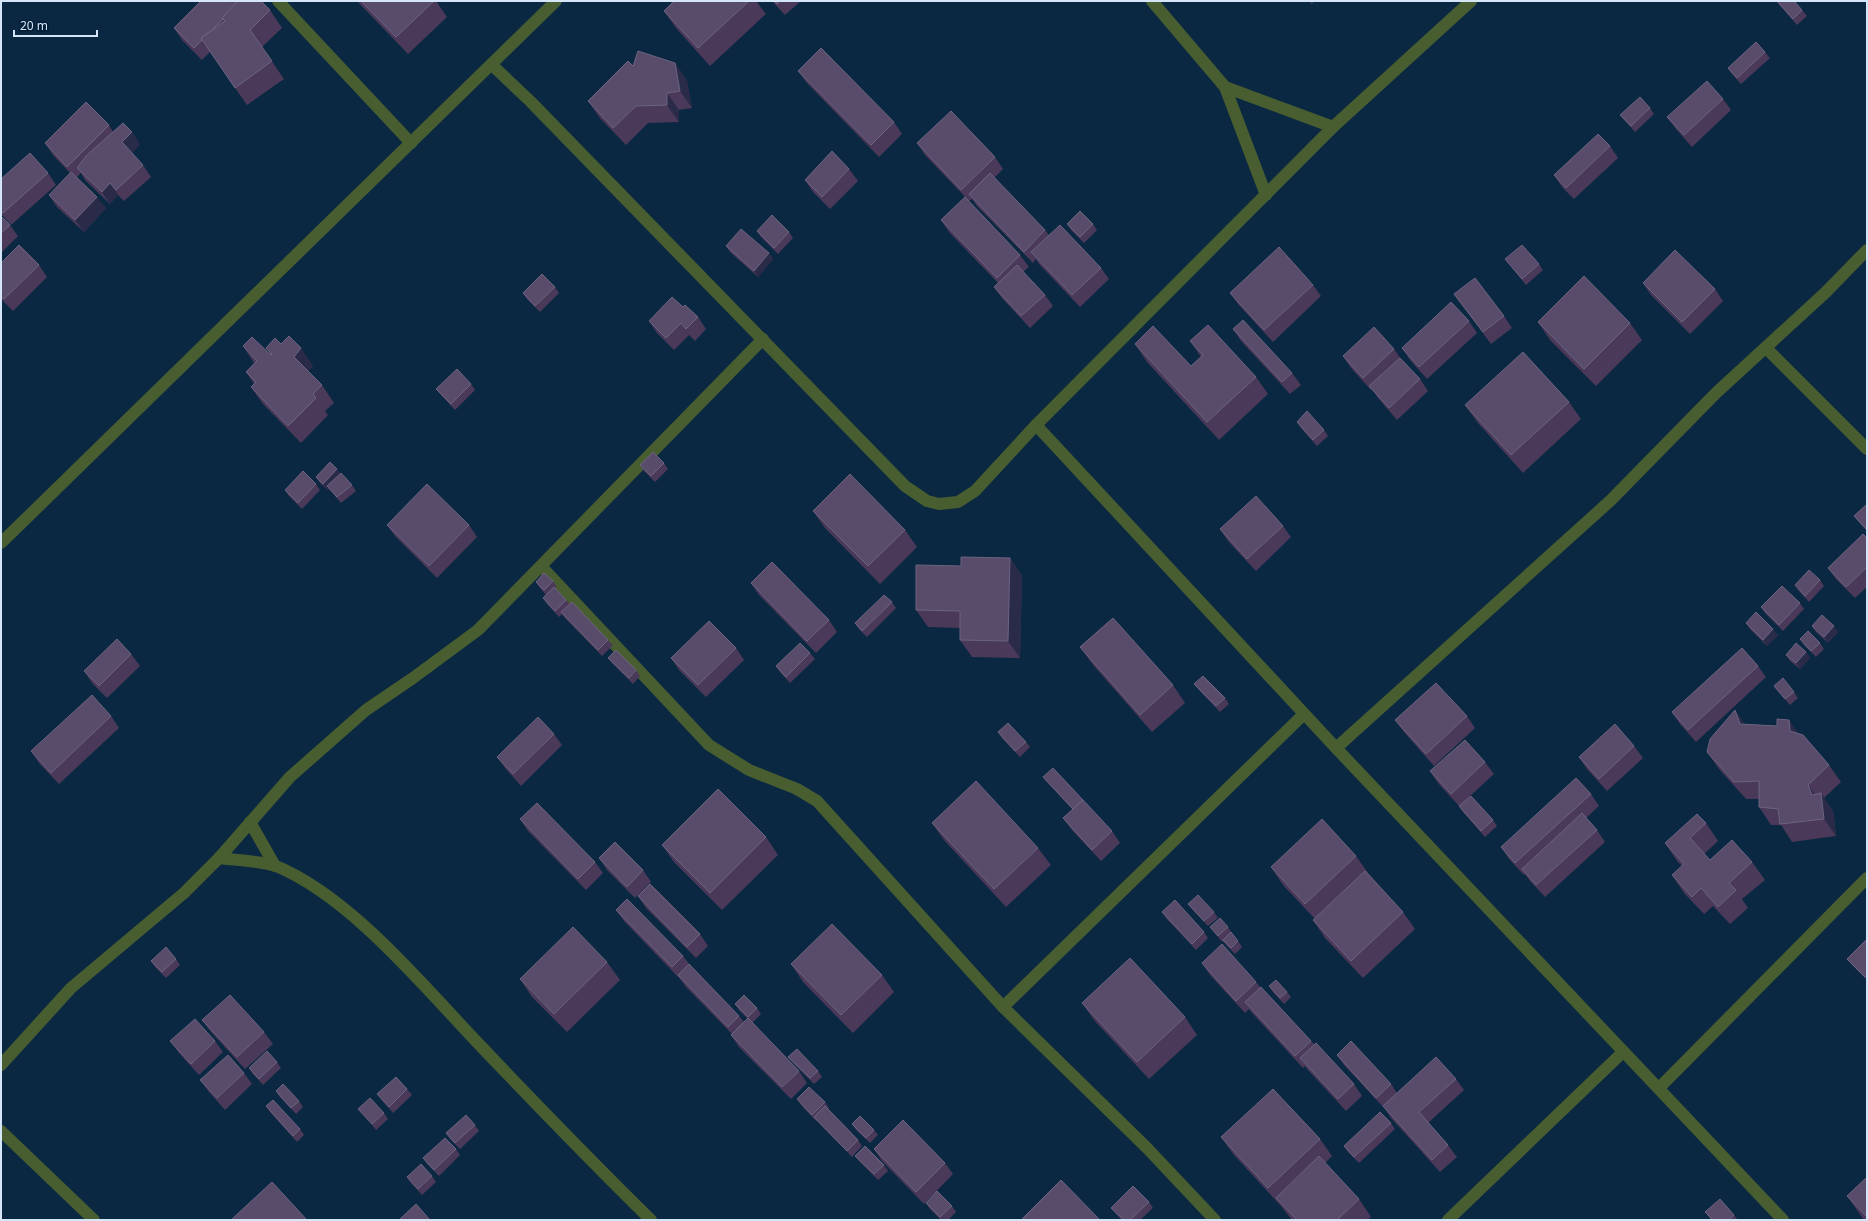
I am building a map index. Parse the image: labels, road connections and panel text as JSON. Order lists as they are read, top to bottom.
{
  "scale_bar": "20 m"
}
